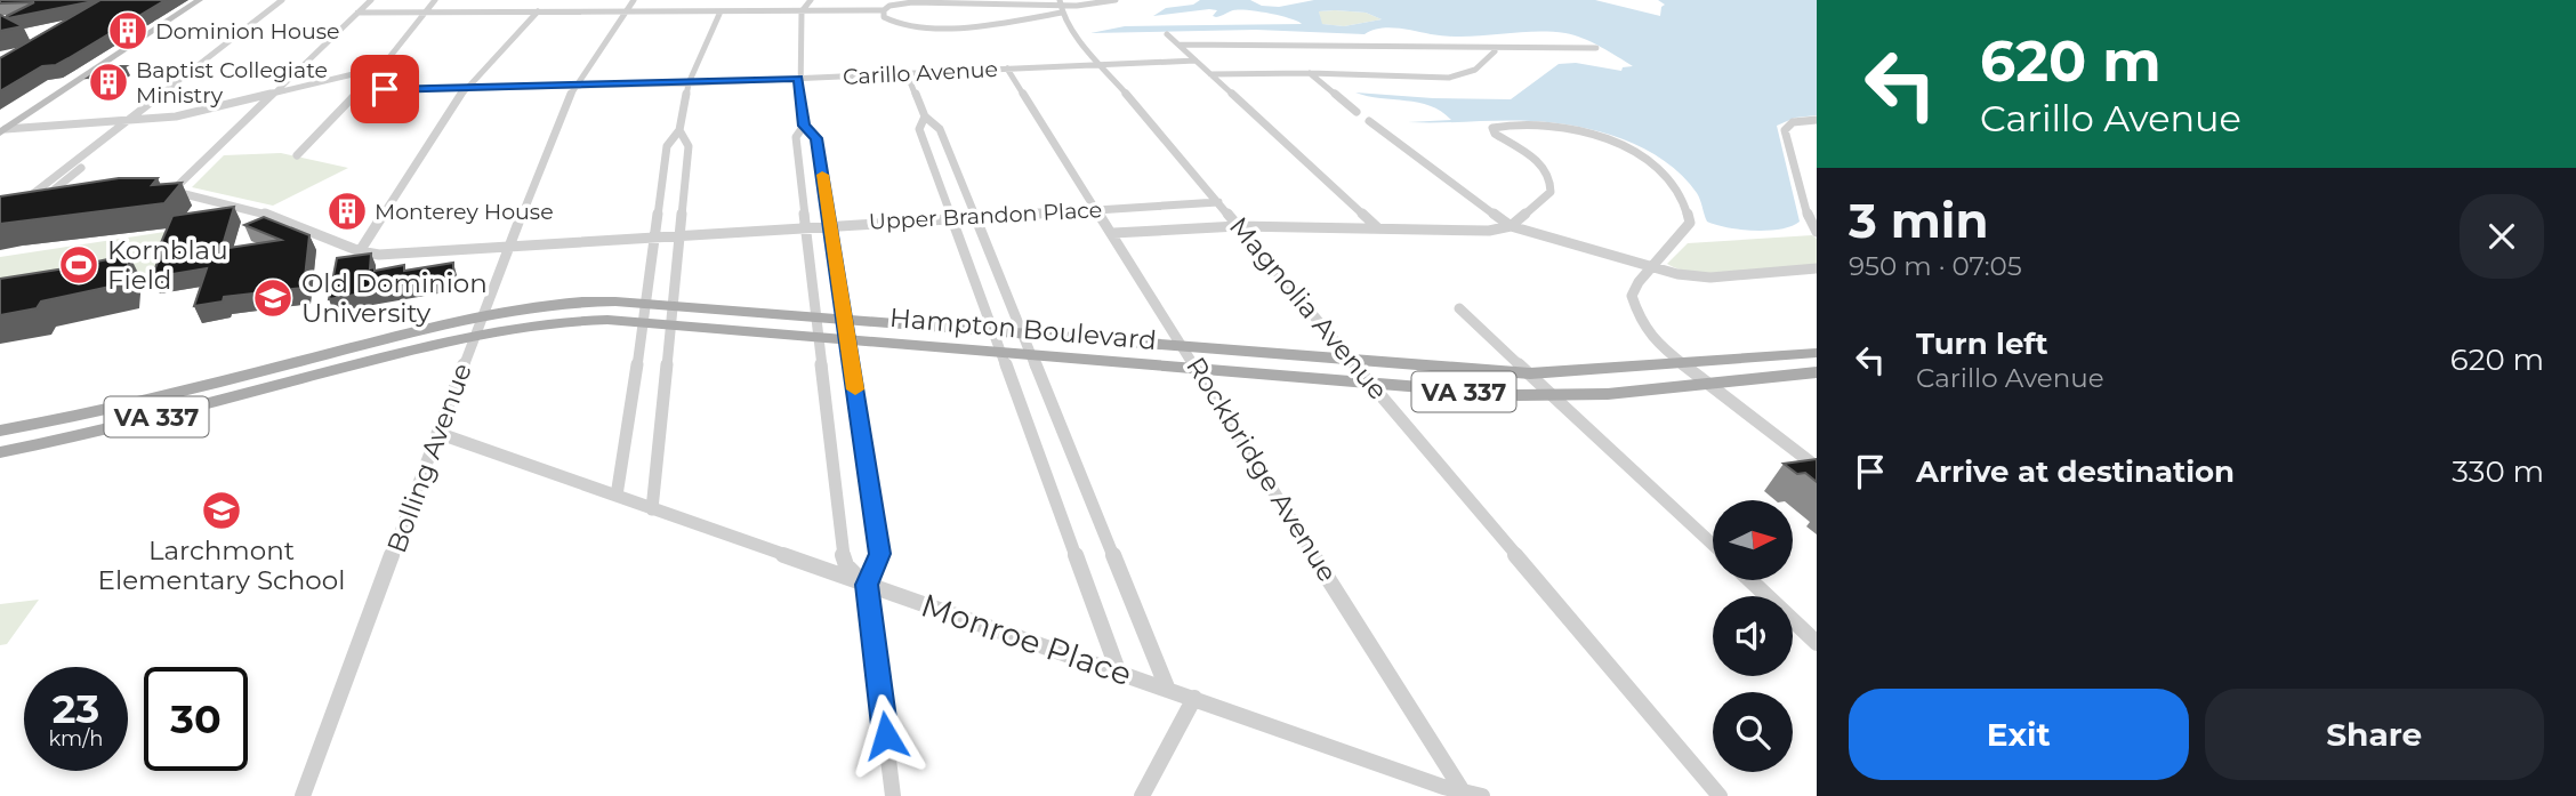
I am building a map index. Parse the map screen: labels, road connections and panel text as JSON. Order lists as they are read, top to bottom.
{
  "streets": {
    "main road": ["Hampton Boulevard", "VA 337"],
    "street": [
      "Carillo Avenue",
      "Upper Brandon Place",
      "Magnolia Avenue",
      "Bolling Avenue",
      "Rockbridge Avenue",
      "Monroe Place"
    ]
  },
  "crossings": [
    ["Carillo Avenue", "Magnolia Avenue"],
    ["Carillo Avenue", "Bolling Avenue"],
    ["Carillo Avenue", "Rockbridge Avenue"],
    ["Upper Brandon Place", "Magnolia Avenue"],
    ["Upper Brandon Place", "Bolling Avenue"],
    ["Upper Brandon Place", "Rockbridge Avenue"],
    ["Magnolia Avenue", "Hampton Boulevard"],
    ["Hampton Boulevard", "Bolling Avenue"],
    ["Hampton Boulevard", "Rockbridge Avenue"],
    ["Bolling Avenue", "Monroe Place"],
    ["Rockbridge Avenue", "Monroe Place"]
  ],
  "places": {
    "building": ["Dominion House", "Baptist Collegiate Ministry", "Monterey House"],
    "sports": ["Kornblau Field"],
    "school or university": ["Old Dominion University", "Larchmont Elementary School"]
  },
  "north": "right",
  "page": {
    "turn": ["620 m", "Carillo Avenue"],
    "heading": ["3 min", "950 m · 07:05"],
    "list": [
      {
        "name": "Turn left",
        "note": "Carillo Avenue",
        "value": "620 m"
      },
      {
        "name": "Arrive at destination",
        "value": "330 m"
      }
    ],
    "speed": "23 km/h",
    "limit": "30",
    "buttons": ["Exit", "Share"]
  }
}
